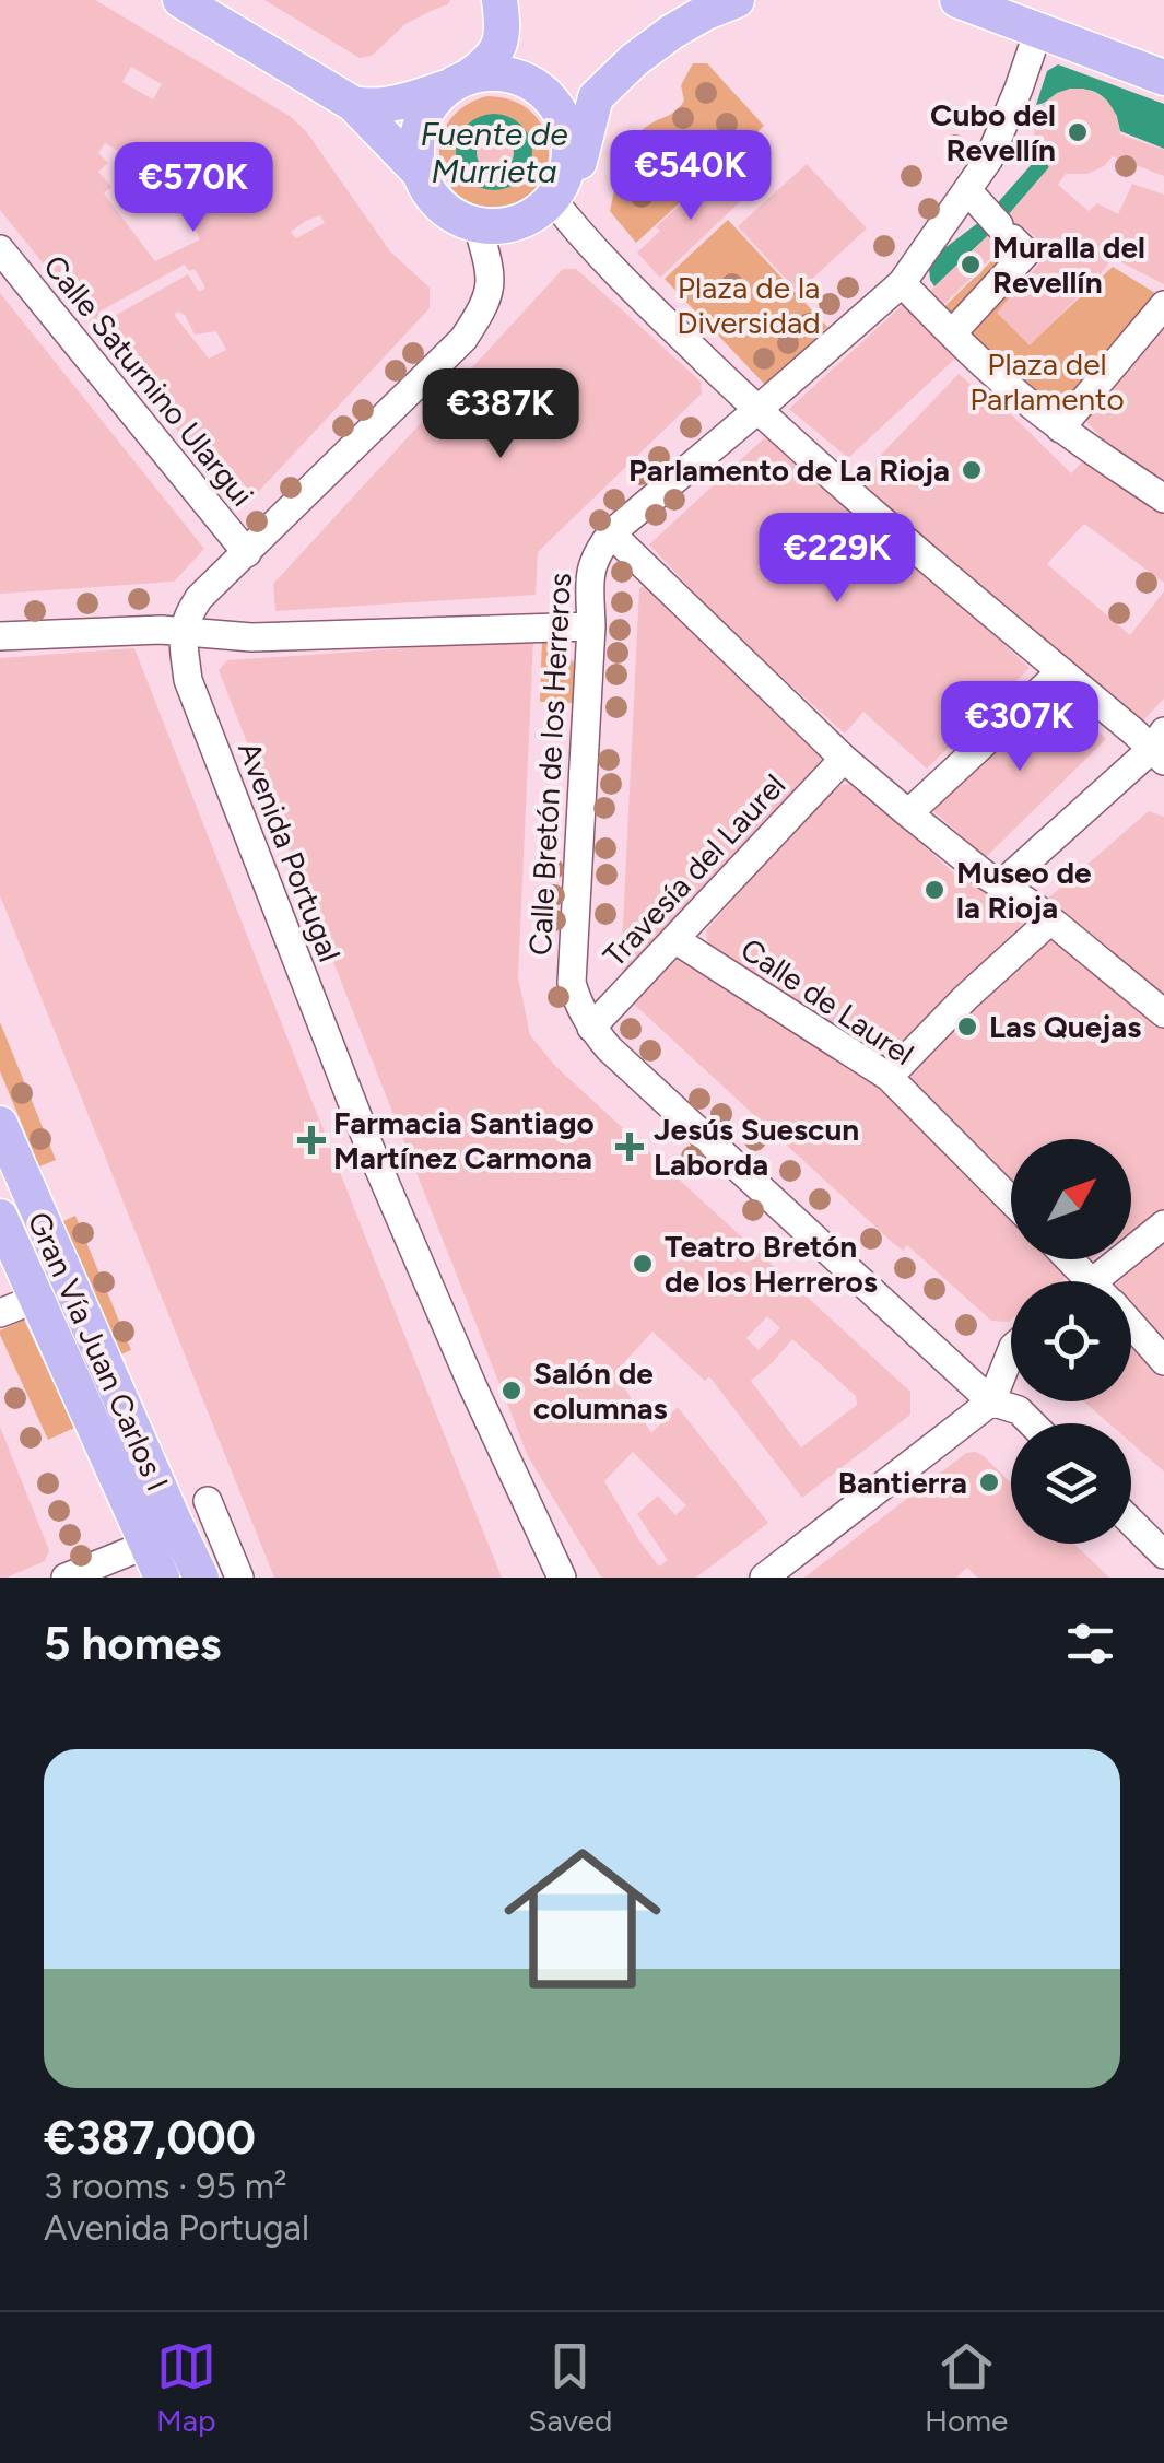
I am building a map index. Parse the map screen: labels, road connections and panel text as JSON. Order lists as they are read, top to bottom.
{
  "streets": {
    "main road": ["Gran Vía Juan Carlos I"],
    "street": [
      "Calle Saturnino Ulargui",
      "Calle Bretón de los Herreros",
      "Avenida Portugal",
      "Travesía del Laurel",
      "Calle de Laurel"
    ]
  },
  "crossings": [
    ["Calle Bretón de los Herreros", "Travesía del Laurel"],
    ["Travesía del Laurel", "Calle de Laurel"]
  ],
  "water": ["Fuente de Murrieta"],
  "parks": ["Plaza de la Diversidad", "Plaza del Parlamento"],
  "places": {
    "other": [
      "Cubo del Revellín",
      "Muralla del Revellín",
      "Parlamento de La Rioja",
      "Museo de la Rioja",
      "Las Quejas",
      "Teatro Bretón de los Herreros",
      "Salón de columnas",
      "Bantierra"
    ],
    "health": ["Farmacia Santiago Martínez Carmona", "Jesús Suescun Laborda"]
  },
  "north": "top right",
  "page": {
    "price": [
      "€540K",
      "€570K",
      "€387K",
      "€229K",
      "€307K"
    ],
    "heading": "5 homes",
    "list": [
      {
        "name": "€387,000",
        "note": "3 rooms · 95 m² · Avenida Portugal"
      }
    ],
    "tabs": ["Map", "Saved", "Home"]
  }
}
